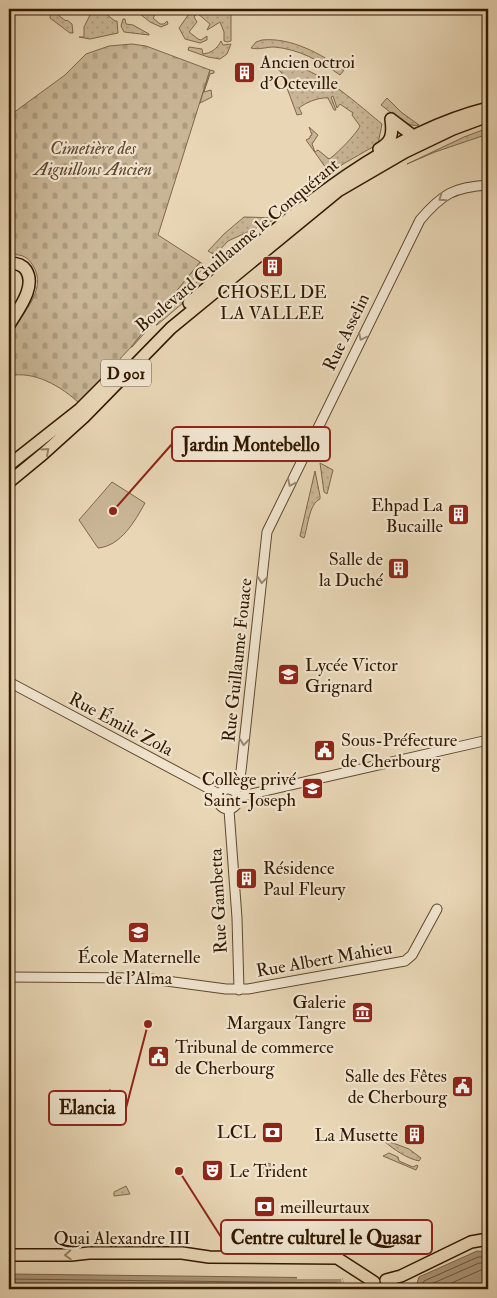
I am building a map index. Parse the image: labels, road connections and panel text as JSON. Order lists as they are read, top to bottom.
{
  "streets": {
    "main road": ["Boulevard Guillaume le Conquérant", "D 901", "Quai Alexandre III"],
    "street": [
      "Rue Asselin",
      "Rue Guillaume Fouace",
      "Rue Émile Zola",
      "Rue Gambetta",
      "Rue Albert Mahieu"
    ]
  },
  "crossings": [
    ["Rue Asselin", "Rue Guillaume Fouace"],
    ["Rue Guillaume Fouace", "Rue Émile Zola"],
    ["Rue Guillaume Fouace", "Rue Gambetta"],
    ["Rue Émile Zola", "Rue Gambetta"],
    ["Rue Gambetta", "Rue Albert Mahieu"]
  ],
  "one_way": ["Rue Asselin", "Rue Guillaume Fouace", "Quai Alexandre III"],
  "parks": ["Cimetière des Aiguillons Ancien"],
  "places": {
    "building": [
      "Ancien octroi d'Octeville",
      "CHOSEL DE LA VALLEE",
      "Ehpad La Bucaille",
      "Salle de la Duché",
      "Résidence Paul Fleury",
      "La Musette"
    ],
    "other": ["Jardin Montebello", "Elancia", "Centre culturel le Quasar"],
    "school or university": ["Lycée Victor Grignard", "Collège privé Saint-Joseph", "École Maternelle de l'Alma"],
    "public building": ["Sous-Préfecture de Cherbourg", "Tribunal de commerce de Cherbourg", "Salle des Fêtes de Cherbourg"],
    "museum": ["Galerie Margaux Tangre"],
    "bank": ["LCL", "meilleurtaux"],
    "theatre": ["Le Trident"]
  }
}
